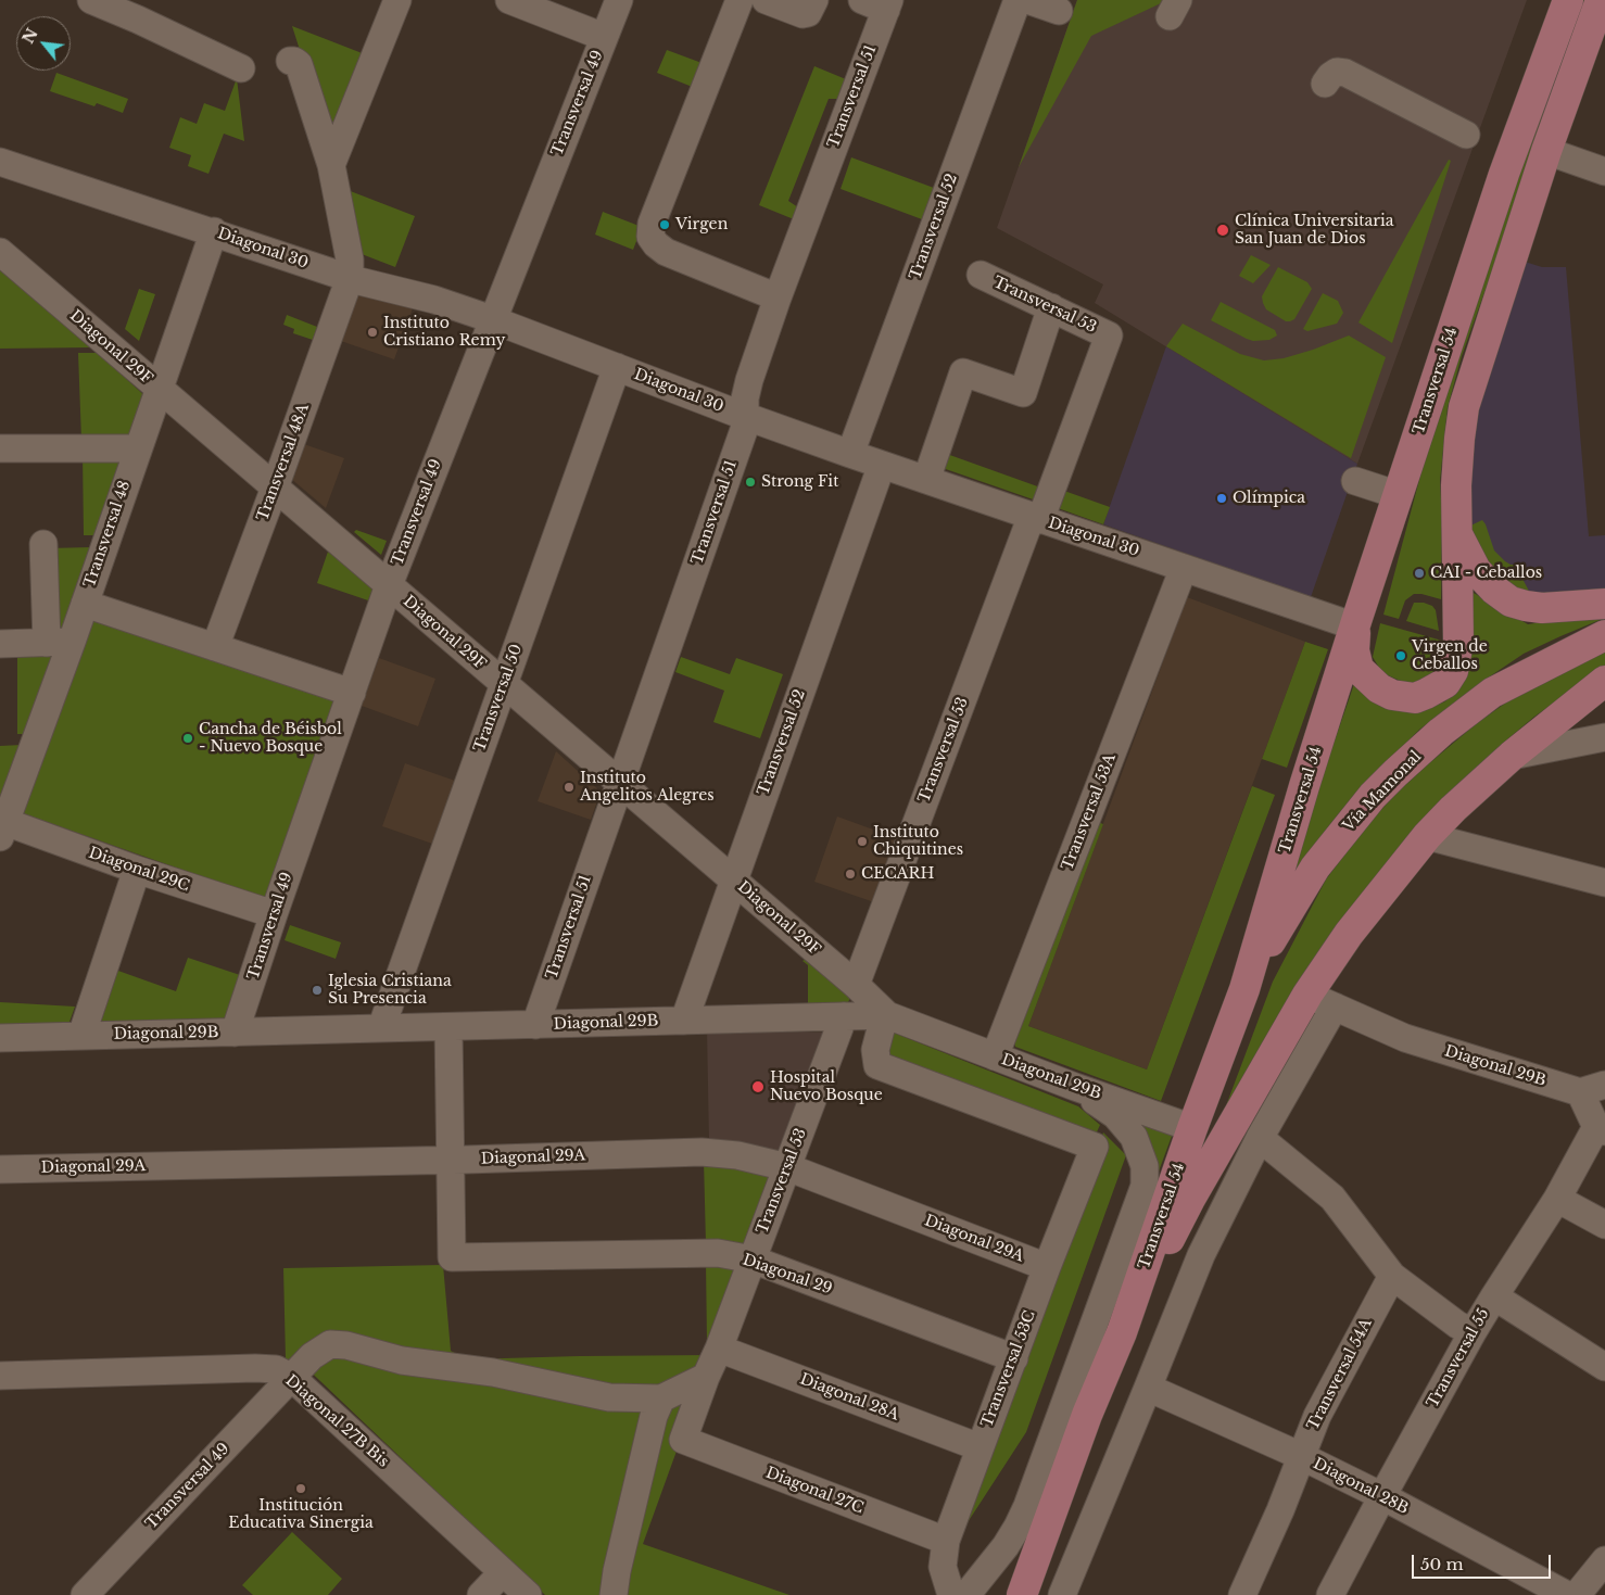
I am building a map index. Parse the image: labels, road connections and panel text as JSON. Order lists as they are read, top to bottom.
{
  "streets": {
    "main road": ["Transversal 54", "Vía Mamonal"],
    "street": [
      "Transversal 51",
      "Transversal 49",
      "Transversal 52",
      "Diagonal 30",
      "Transversal 53",
      "Diagonal 29F",
      "Transversal 48A",
      "Transversal 48",
      "Transversal 50",
      "Transversal 53A",
      "Diagonal 29C",
      "Diagonal 29B",
      "Diagonal 29A",
      "Diagonal 29",
      "Transversal 55",
      "Transversal 53C",
      "Transversal 54A",
      "Diagonal 28A",
      "Diagonal 27B Bis",
      "Diagonal 28B",
      "Diagonal 27C"
    ]
  },
  "crossings": [
    ["Transversal 51", "Diagonal 30"],
    ["Transversal 51", "Diagonal 29F"],
    ["Transversal 51", "Diagonal 29B"],
    ["Transversal 49", "Diagonal 30"],
    ["Transversal 49", "Diagonal 29F"],
    ["Transversal 49", "Diagonal 29C"],
    ["Transversal 49", "Diagonal 29B"],
    ["Transversal 49", "Diagonal 27B Bis"],
    ["Transversal 52", "Diagonal 30"],
    ["Transversal 52", "Diagonal 29F"],
    ["Transversal 52", "Diagonal 29B"],
    ["Diagonal 30", "Transversal 53"],
    ["Diagonal 30", "Transversal 54"],
    ["Diagonal 30", "Transversal 48A"],
    ["Diagonal 30", "Transversal 48"],
    ["Diagonal 30", "Transversal 50"],
    ["Diagonal 30", "Transversal 53A"],
    ["Transversal 53", "Diagonal 29F"],
    ["Transversal 53", "Diagonal 29B"],
    ["Transversal 53", "Diagonal 29A"],
    ["Transversal 53", "Diagonal 29"],
    ["Transversal 53", "Diagonal 28A"],
    ["Transversal 53", "Diagonal 27C"],
    ["Diagonal 29F", "Transversal 48A"],
    ["Diagonal 29F", "Transversal 48"],
    ["Diagonal 29F", "Transversal 50"],
    ["Diagonal 29F", "Diagonal 29B"],
    ["Diagonal 29F", "Transversal 53C"],
    ["Transversal 54", "Vía Mamonal"],
    ["Transversal 54", "Diagonal 29B"],
    ["Transversal 48", "Diagonal 29C"],
    ["Transversal 50", "Diagonal 29B"],
    ["Transversal 53A", "Diagonal 29B"],
    ["Diagonal 29B", "Transversal 55"],
    ["Diagonal 29B", "Transversal 53C"],
    ["Diagonal 29A", "Diagonal 29"],
    ["Diagonal 29A", "Transversal 53C"],
    ["Diagonal 29", "Transversal 53C"],
    ["Transversal 55", "Diagonal 28B"],
    ["Transversal 53C", "Diagonal 28A"],
    ["Transversal 53C", "Diagonal 27C"],
    ["Transversal 54A", "Diagonal 28B"]
  ],
  "places": [
    "Virgen",
    "Clínica Universitaria San Juan de Dios",
    "Instituto Cristiano Remy",
    "Strong Fit",
    "Olímpica",
    "CAI - Ceballos",
    "Virgen de Ceballos",
    "Cancha de Béisbol - Nuevo Bosque",
    "Instituto Angelitos Alegres",
    "Instituto Chiquitines",
    "CECARH",
    "Iglesia Cristiana Su Presencia",
    "Hospital Nuevo Bosque",
    "Institución Educativa Sinergia"
  ],
  "scale_bar": "50 m",
  "north": "top left"
}
